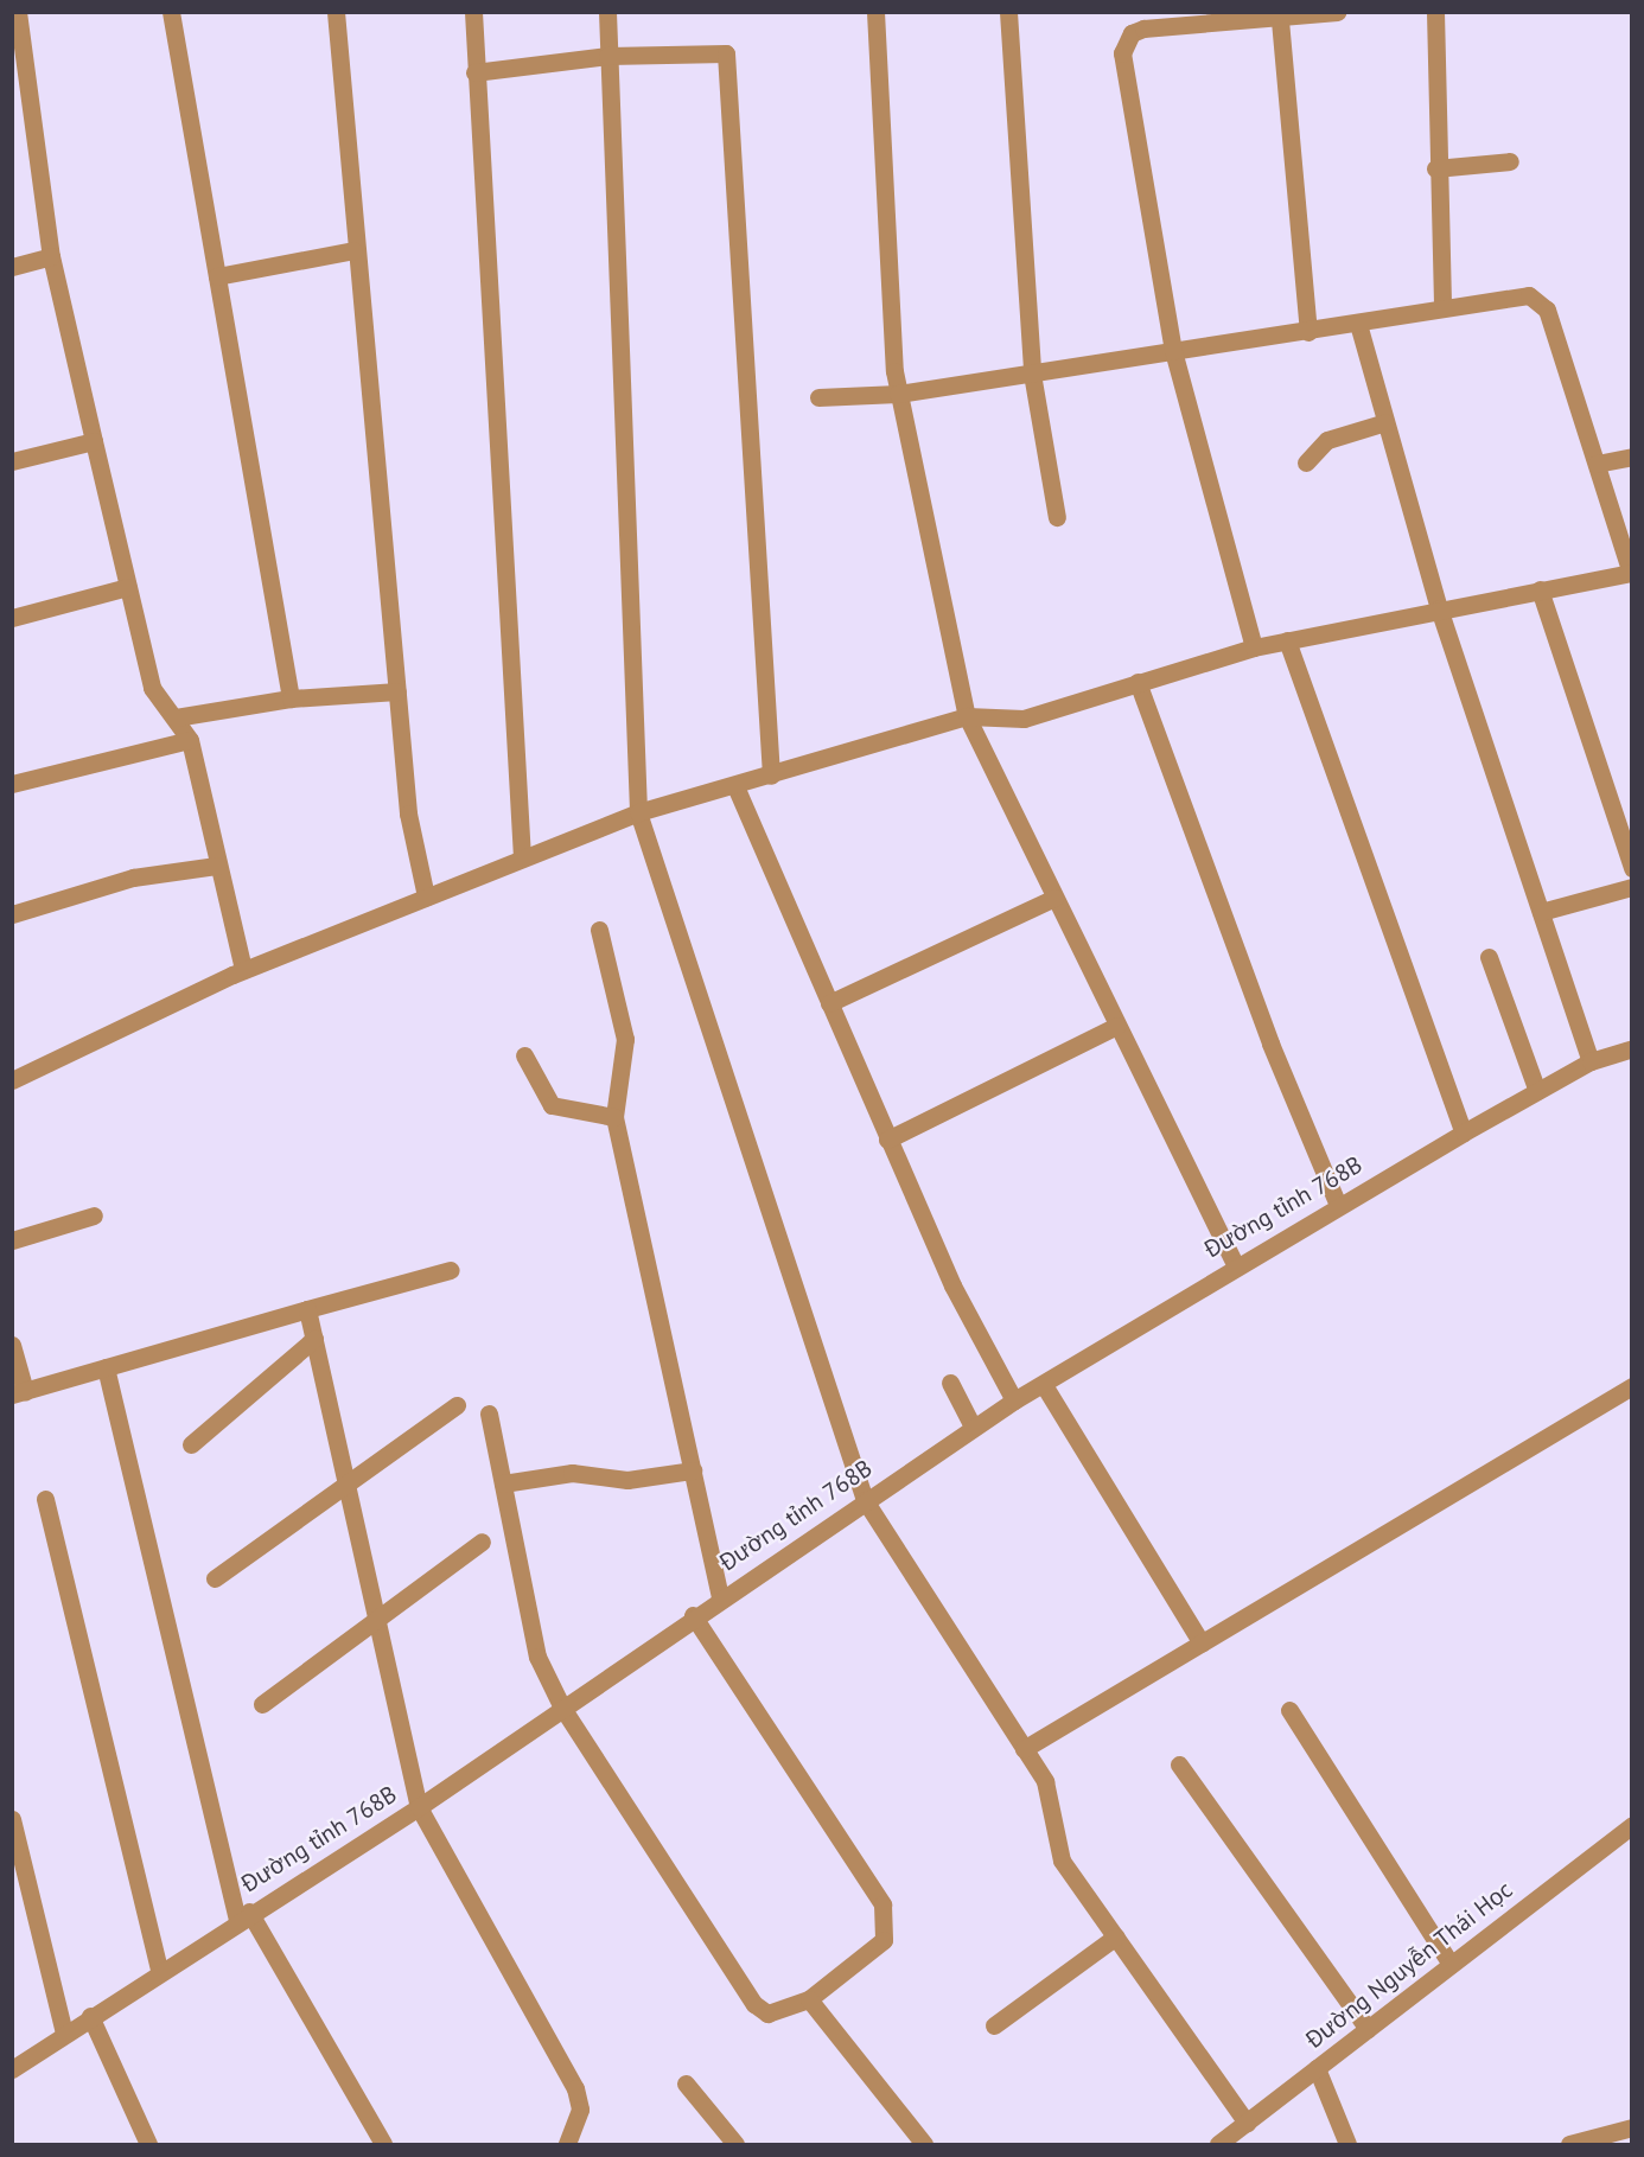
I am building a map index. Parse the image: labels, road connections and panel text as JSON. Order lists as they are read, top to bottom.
{
  "streets": {
    "street": ["Đường tỉnh 768B", "Đường Nguyễn Thái Học"]
  }
}
